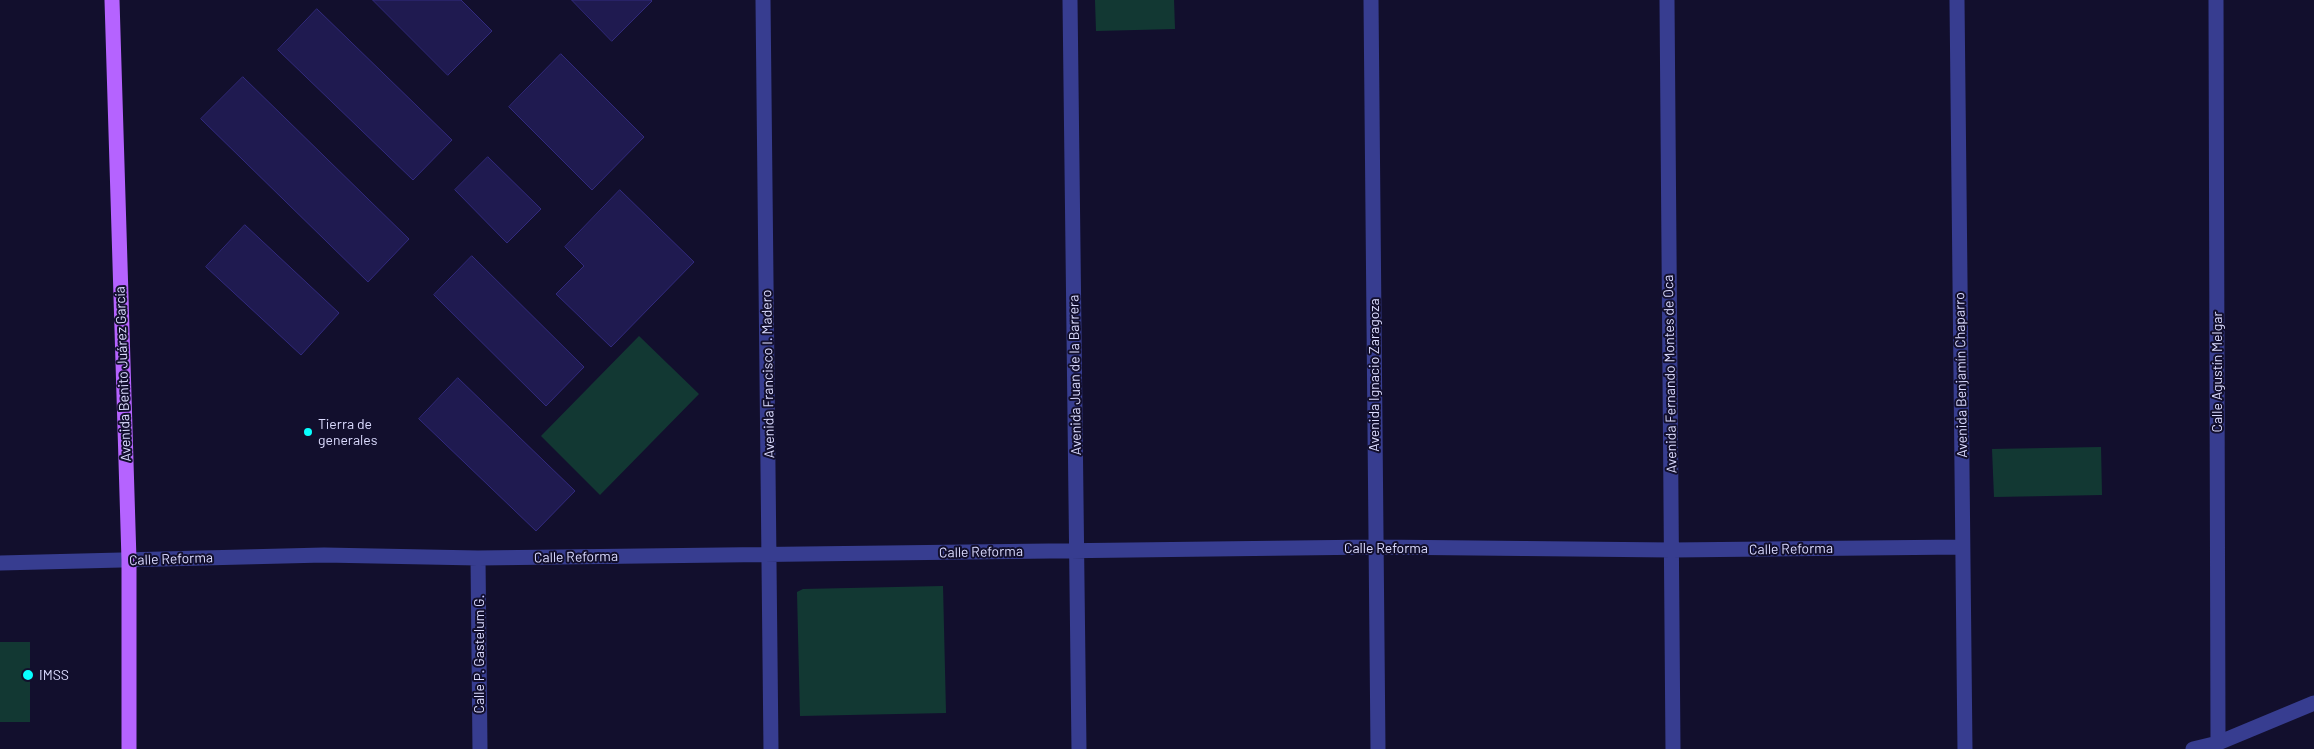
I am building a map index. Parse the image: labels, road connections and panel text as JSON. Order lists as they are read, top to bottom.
{
  "streets": {
    "main road": ["Avenida Benito Juárez García"],
    "street": [
      "Calle Agustín Melgar",
      "Avenida Francisco I. Madero",
      "Avenida Fernando Montes de Oca",
      "Avenida Juan de la Barrera",
      "Avenida Ignacio Zaragoza",
      "Avenida Benjamín Chaparro",
      "Calle Reforma",
      "Calle P. Gastelum G."
    ]
  },
  "crossings": [
    ["Avenida Benito Juárez García", "Calle Reforma"],
    ["Avenida Francisco I. Madero", "Calle Reforma"],
    ["Avenida Fernando Montes de Oca", "Calle Reforma"],
    ["Avenida Juan de la Barrera", "Calle Reforma"],
    ["Avenida Ignacio Zaragoza", "Calle Reforma"],
    ["Avenida Benjamín Chaparro", "Calle Reforma"],
    ["Calle Reforma", "Calle P. Gastelum G."]
  ],
  "places": ["Tierra de generales", "IMSS"]
}
